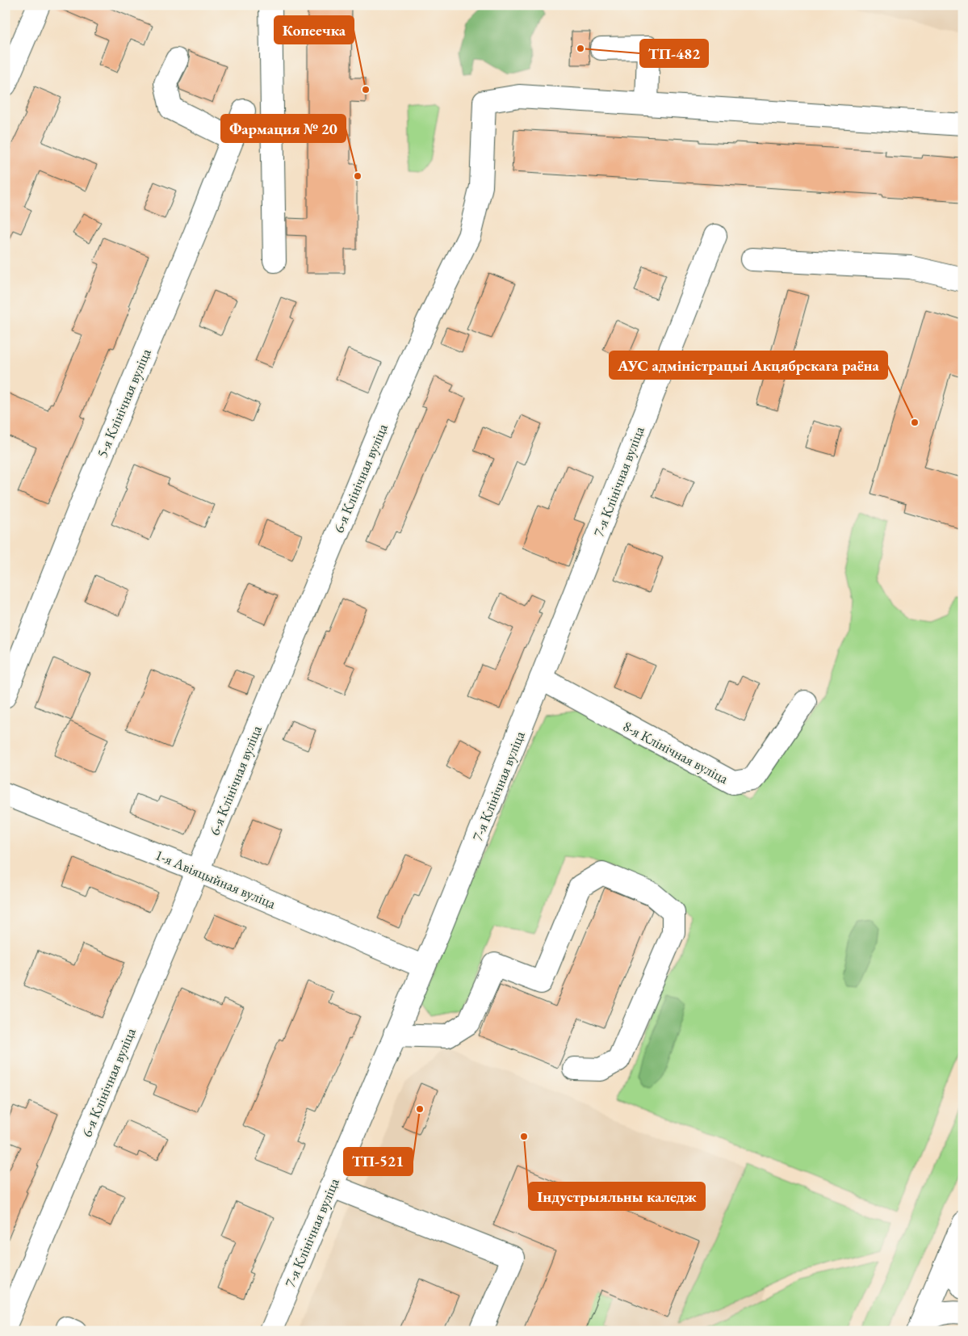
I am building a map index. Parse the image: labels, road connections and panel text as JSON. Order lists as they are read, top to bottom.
{
  "streets": {
    "street": [
      "5-я Клінічная вуліца",
      "6-я Клінічная вуліца",
      "7-я Клінічная вуліца",
      "8-я Клінічная вуліца",
      "1-я Авіяцыйная вуліца"
    ]
  },
  "crossings": [
    ["6-я Клінічная вуліца", "1-я Авіяцыйная вуліца"],
    ["7-я Клінічная вуліца", "8-я Клінічная вуліца"],
    ["7-я Клінічная вуліца", "1-я Авіяцыйная вуліца"]
  ],
  "places": [
    "ТП-482",
    "Копеечка",
    "Фармация № 20",
    "АУС адміністрацыі Акцябрскага раёна",
    "ТП-521",
    "Індустрыяльны каледж"
  ]
}
